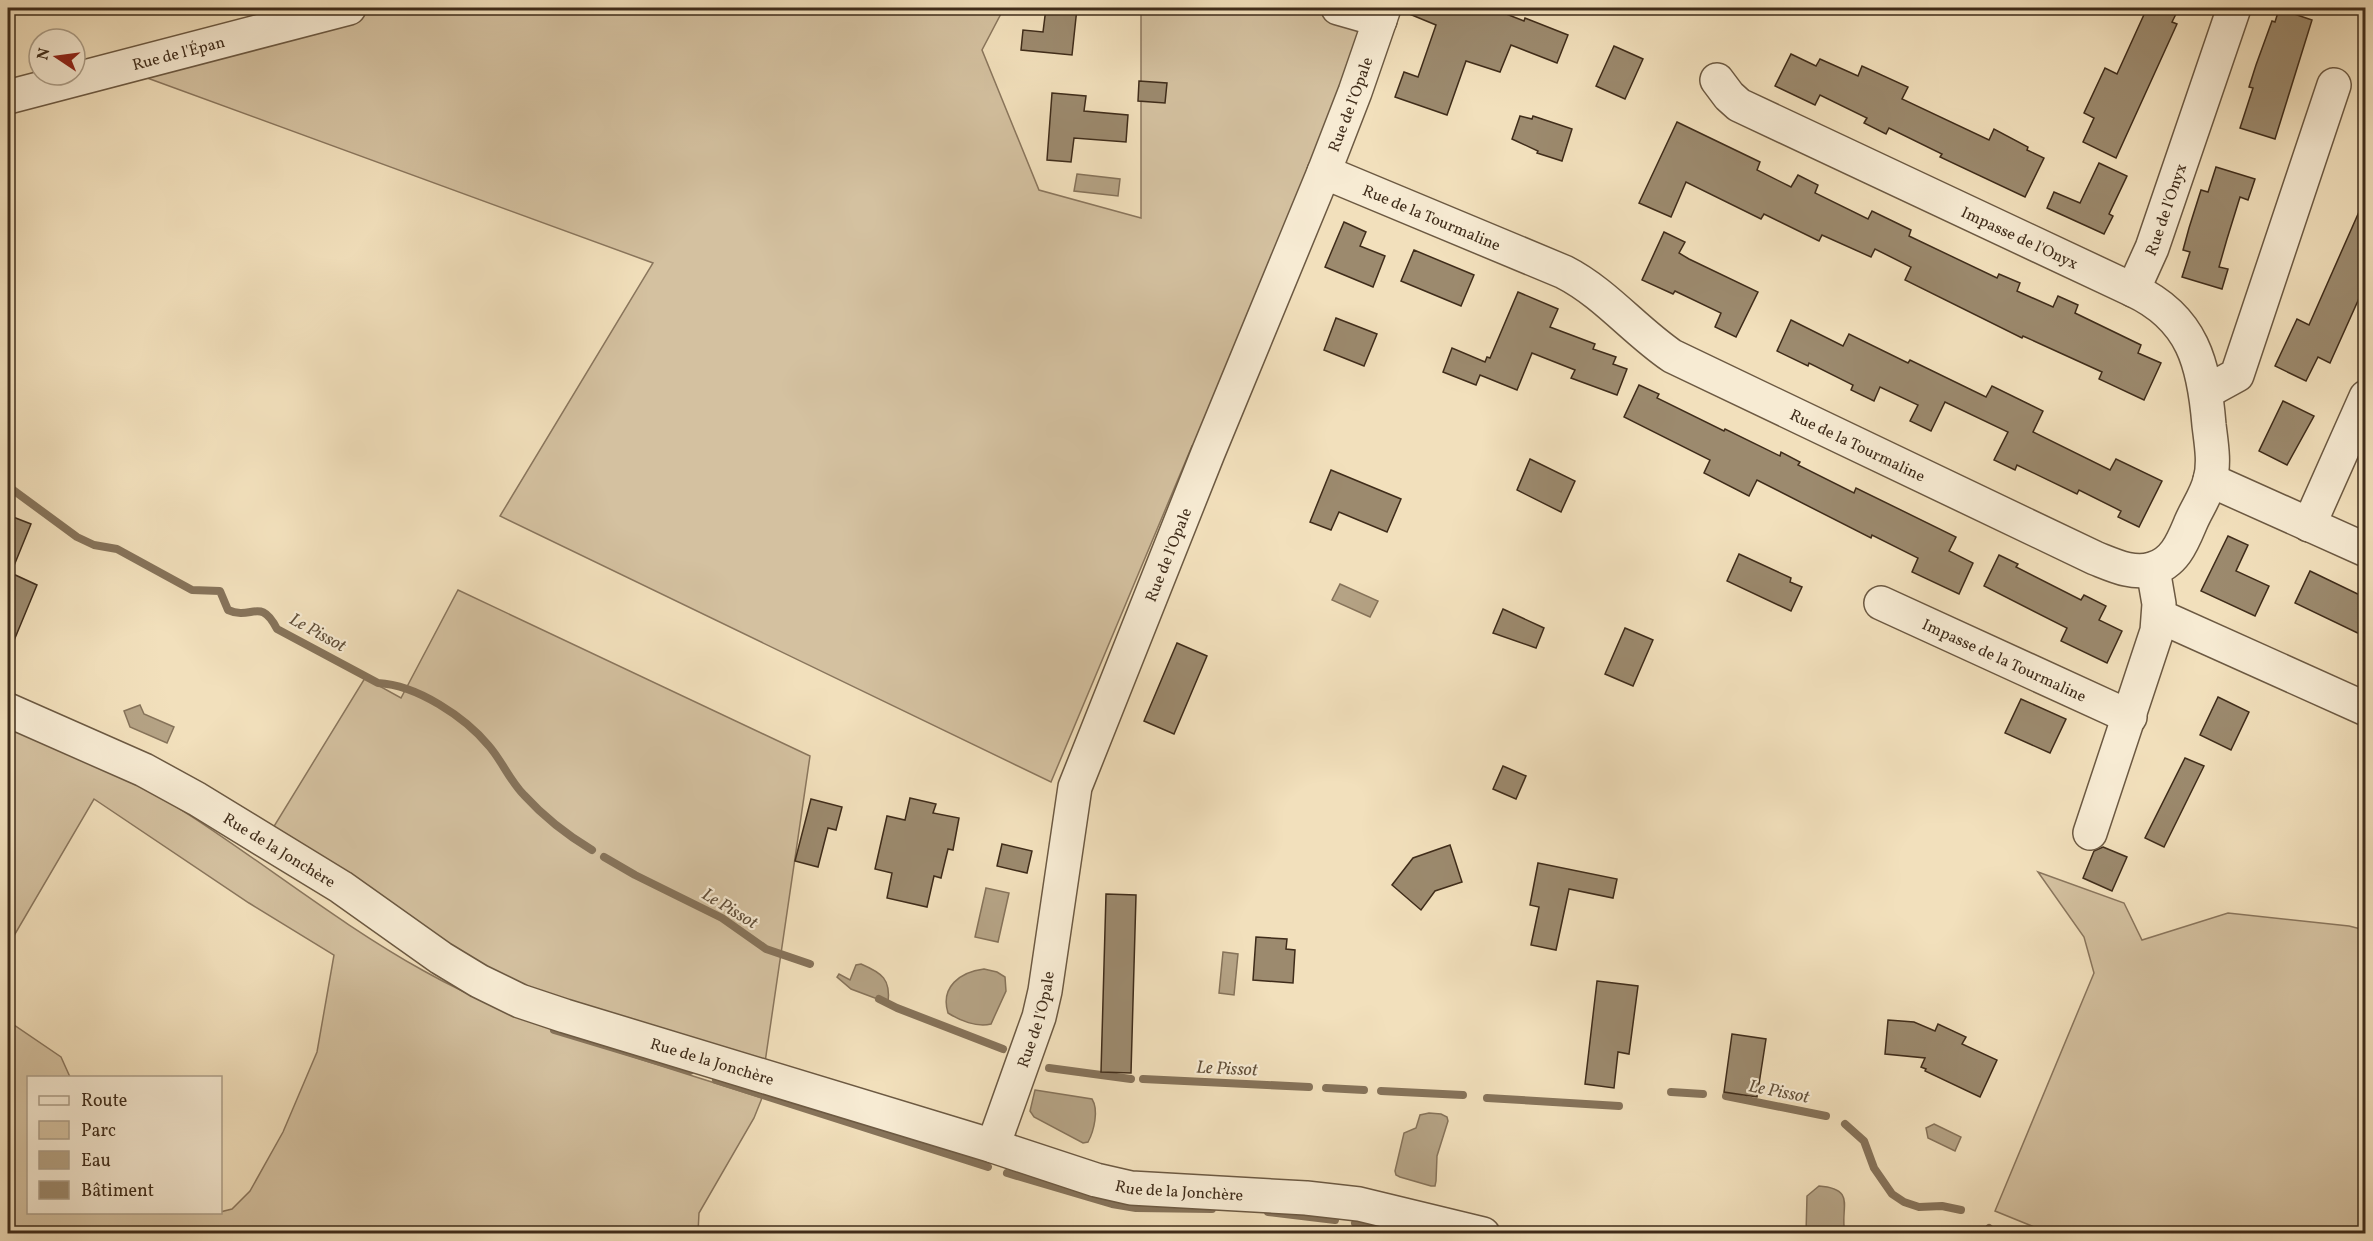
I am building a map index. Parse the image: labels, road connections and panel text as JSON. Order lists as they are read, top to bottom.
{
  "streets": {
    "street": [
      "Rue de l'Épan",
      "Rue de l'Opale",
      "Rue de l'Onyx",
      "Rue de la Tourmaline",
      "Impasse de l'Onyx",
      "Impasse de la Tourmaline",
      "Rue de la Jonchère"
    ]
  },
  "crossings": [
    ["Rue de l'Opale", "Rue de la Tourmaline"],
    ["Rue de l'Opale", "Rue de la Jonchère"],
    ["Rue de l'Onyx", "Impasse de l'Onyx"]
  ],
  "water": ["Le Pissot"],
  "legend": [
    "Route",
    "Parc",
    "Eau",
    "Bâtiment"
  ],
  "north": "left"
}
